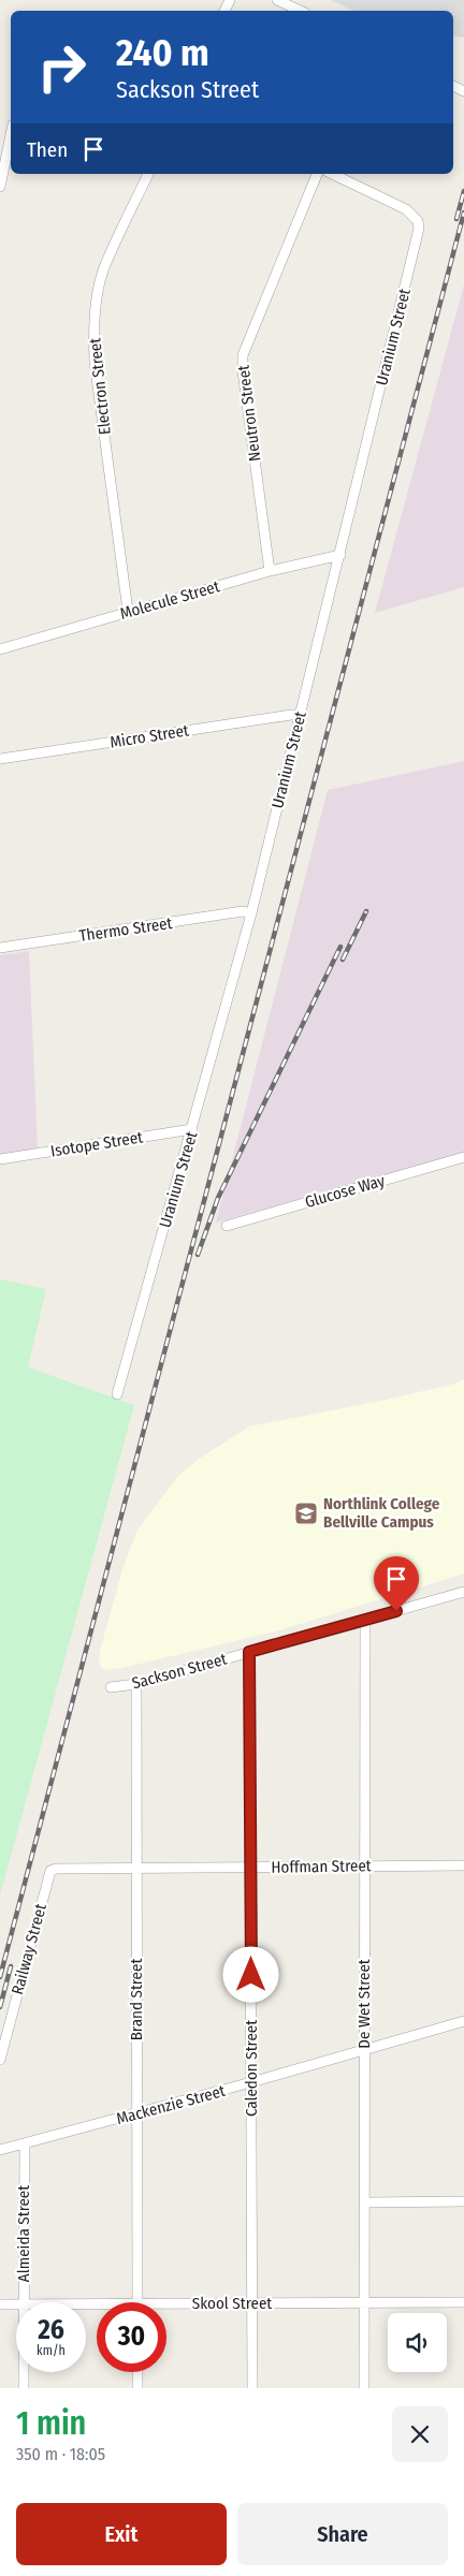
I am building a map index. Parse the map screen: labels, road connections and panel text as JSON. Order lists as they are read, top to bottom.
{
  "streets": {
    "street": [
      "Uranium Street",
      "Electron Street",
      "Neutron Street",
      "Molecule Street",
      "Micro Street",
      "Thermo Street",
      "Isotope Street",
      "Glucose Way",
      "Sackson Street",
      "Hoffman Street",
      "Railway Street",
      "Brand Street",
      "De Wet Street",
      "Caledon Street",
      "Mackenzie Street",
      "Almeida Street",
      "Skool Street"
    ]
  },
  "crossings": [
    ["Uranium Street", "Molecule Street"],
    ["Uranium Street", "Micro Street"],
    ["Uranium Street", "Thermo Street"],
    ["Uranium Street", "Isotope Street"],
    ["Electron Street", "Molecule Street"],
    ["Neutron Street", "Molecule Street"],
    ["Sackson Street", "Brand Street"],
    ["Sackson Street", "De Wet Street"],
    ["Sackson Street", "Caledon Street"],
    ["Hoffman Street", "Railway Street"],
    ["Hoffman Street", "Brand Street"],
    ["Hoffman Street", "De Wet Street"],
    ["Hoffman Street", "Caledon Street"],
    ["Brand Street", "Mackenzie Street"],
    ["De Wet Street", "Mackenzie Street"],
    ["De Wet Street", "Skool Street"],
    ["Caledon Street", "Mackenzie Street"],
    ["Caledon Street", "Skool Street"],
    ["Mackenzie Street", "Almeida Street"]
  ],
  "places": {
    "school or university": ["Northlink College Bellville Campus"]
  },
  "page": {
    "turn": ["240 m", "Sackson Street"],
    "then": "Then",
    "speed": "26 km/h",
    "limit": "30",
    "heading": ["1 min", "350 m · 18:05"],
    "buttons": ["Exit", "Share"]
  }
}
